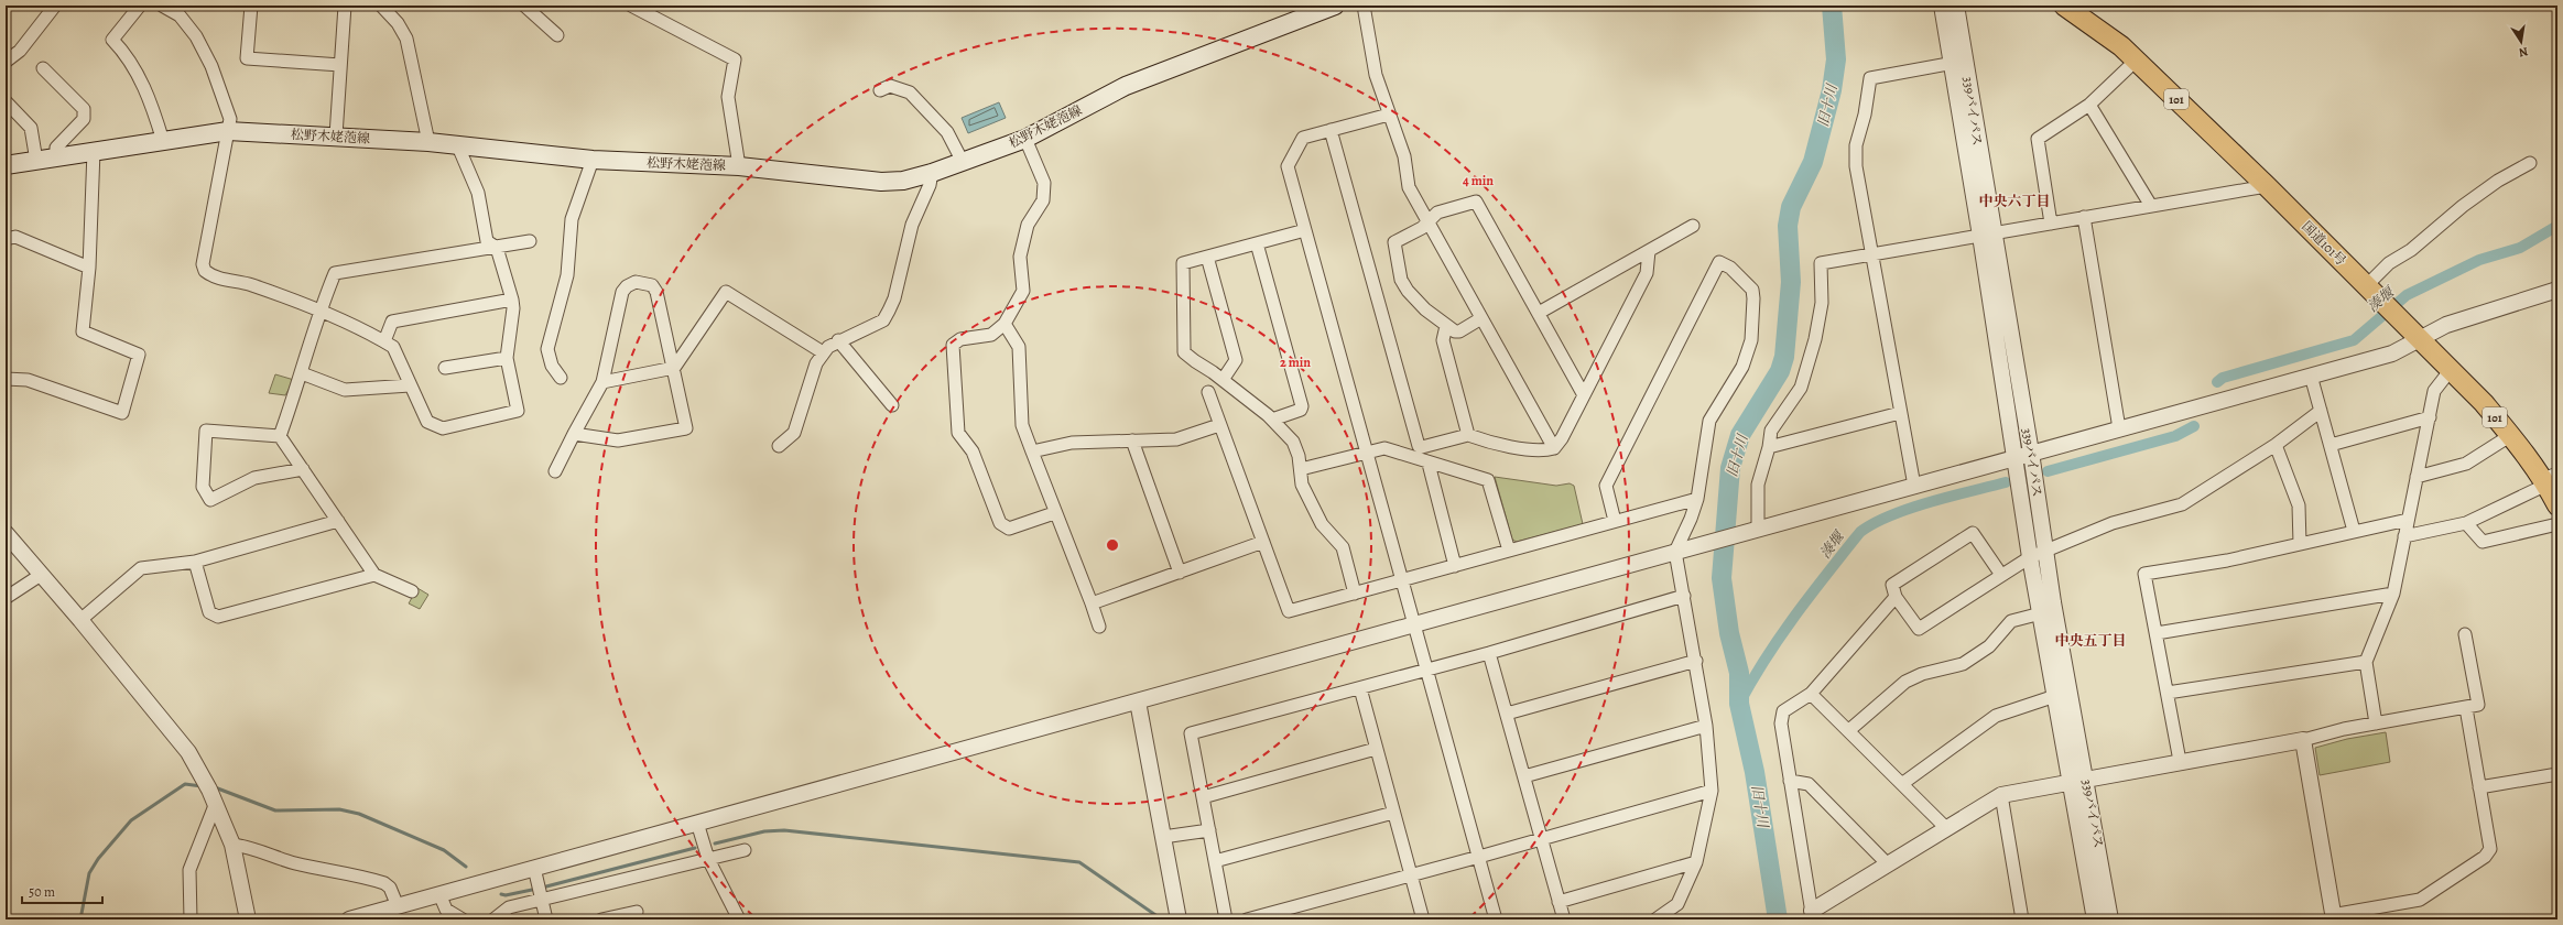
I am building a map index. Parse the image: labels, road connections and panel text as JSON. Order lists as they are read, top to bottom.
{
  "streets": {
    "highway": ["101", "国道101号"],
    "main road": ["松野木姥萢線"],
    "street": ["339バイパス"]
  },
  "districts": ["中央六丁目", "中央五丁目"],
  "water": ["旧十川", "湊堰"],
  "scale_bar": "50 m",
  "north": "bottom",
  "rings": ["4 min", "2 min"]
}
